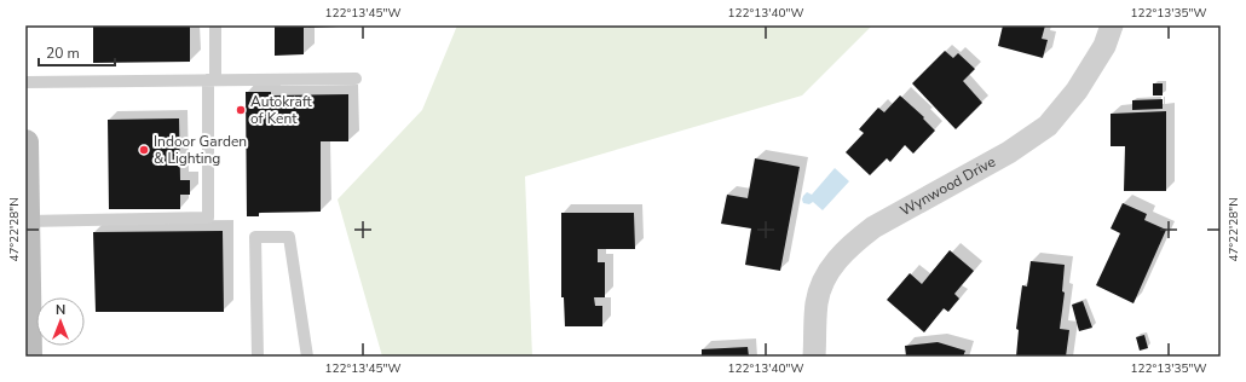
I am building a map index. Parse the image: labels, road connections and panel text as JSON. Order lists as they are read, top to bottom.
{
  "streets": {
    "street": ["Wynwood Drive"]
  },
  "places": ["Autokraft of Kent", "Indoor Garden & Lighting"],
  "scale_bar": "20 m",
  "north": "top",
  "coordinates": [
    "122°13'45\"W",
    "122°13'40\"W",
    "122°13'35\"W",
    "47°22'28\"N"
  ]
}
